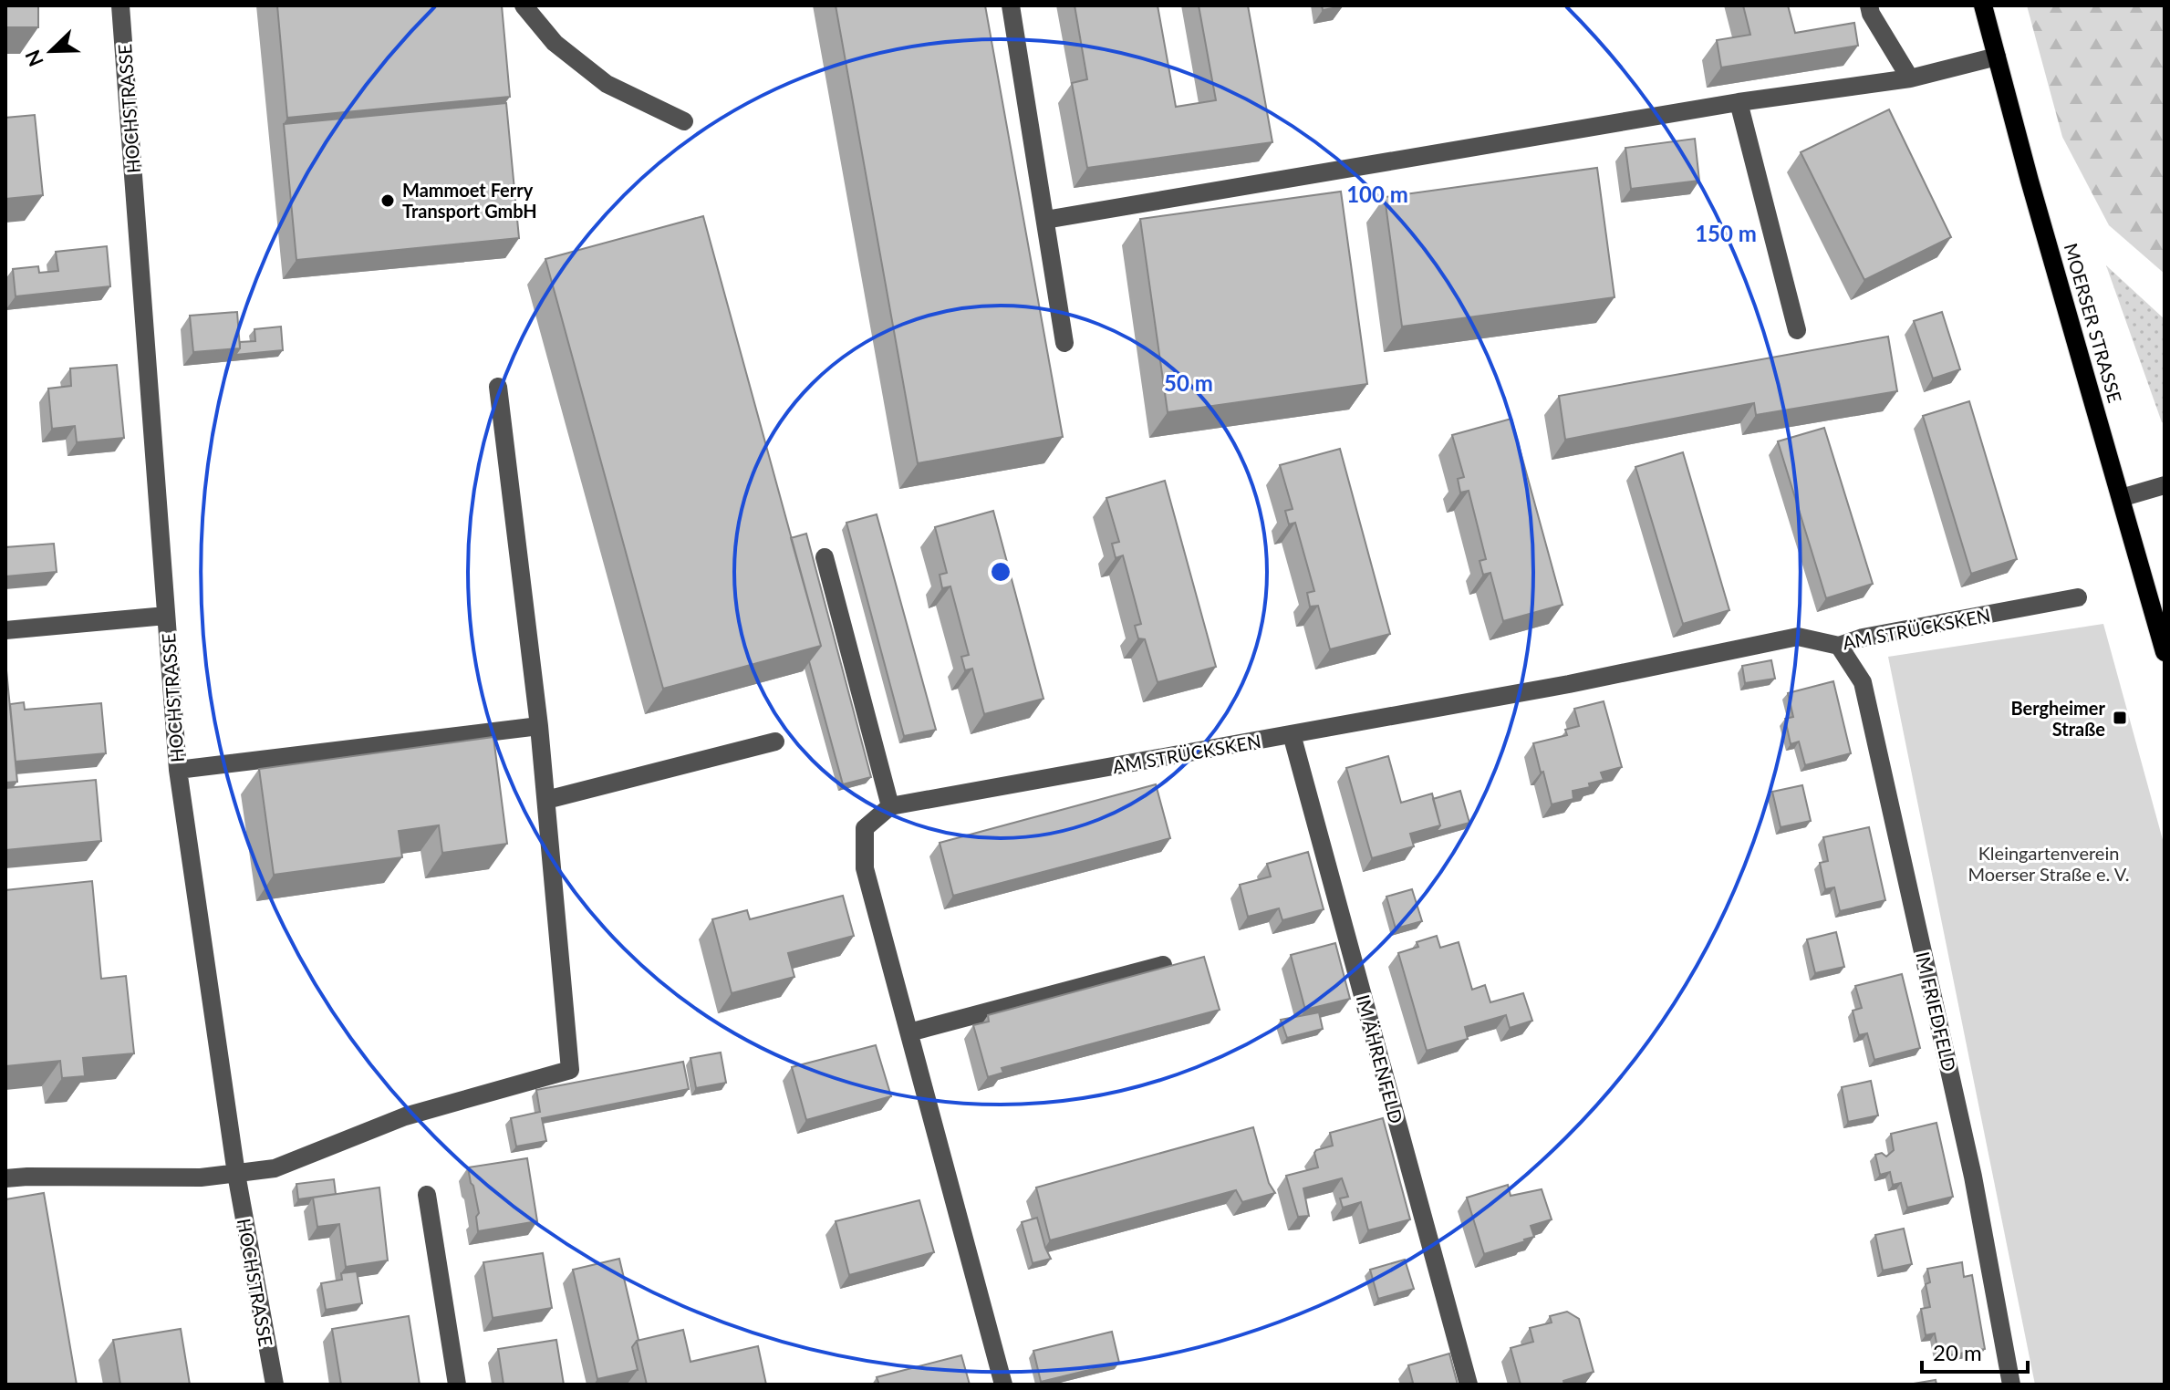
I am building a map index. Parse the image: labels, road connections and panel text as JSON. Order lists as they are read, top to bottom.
{
  "streets": {
    "main road": ["MOERSER STRASSE"],
    "street": [
      "HOCHSTRASSE",
      "AM STRÜCKSKEN",
      "IM FRIEDFELD",
      "IM ÄHRENFELD"
    ]
  },
  "crossings": [
    ["AM STRÜCKSKEN", "IM FRIEDFELD"],
    ["AM STRÜCKSKEN", "IM ÄHRENFELD"]
  ],
  "parks": ["Kleingartenverein Moerser Straße e. V."],
  "places": {
    "other": ["Mammoet Ferry Transport GmbH"],
    "transit": ["Bergheimer Straße"]
  },
  "scale_bar": "20 m",
  "north": "bottom left",
  "rings": ["100 m", "150 m", "50 m"]
}
